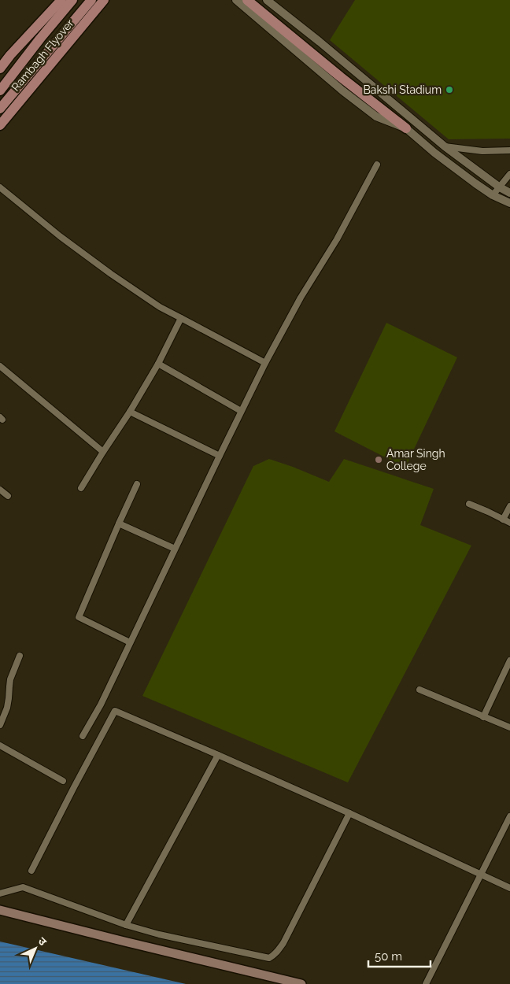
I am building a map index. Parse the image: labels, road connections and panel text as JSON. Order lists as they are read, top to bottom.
{
  "streets": {
    "main road": ["Rambagh Flyover"]
  },
  "places": ["Bakshi Stadium", "Amar Singh College"],
  "scale_bar": "50 m",
  "north": "top right"
}
